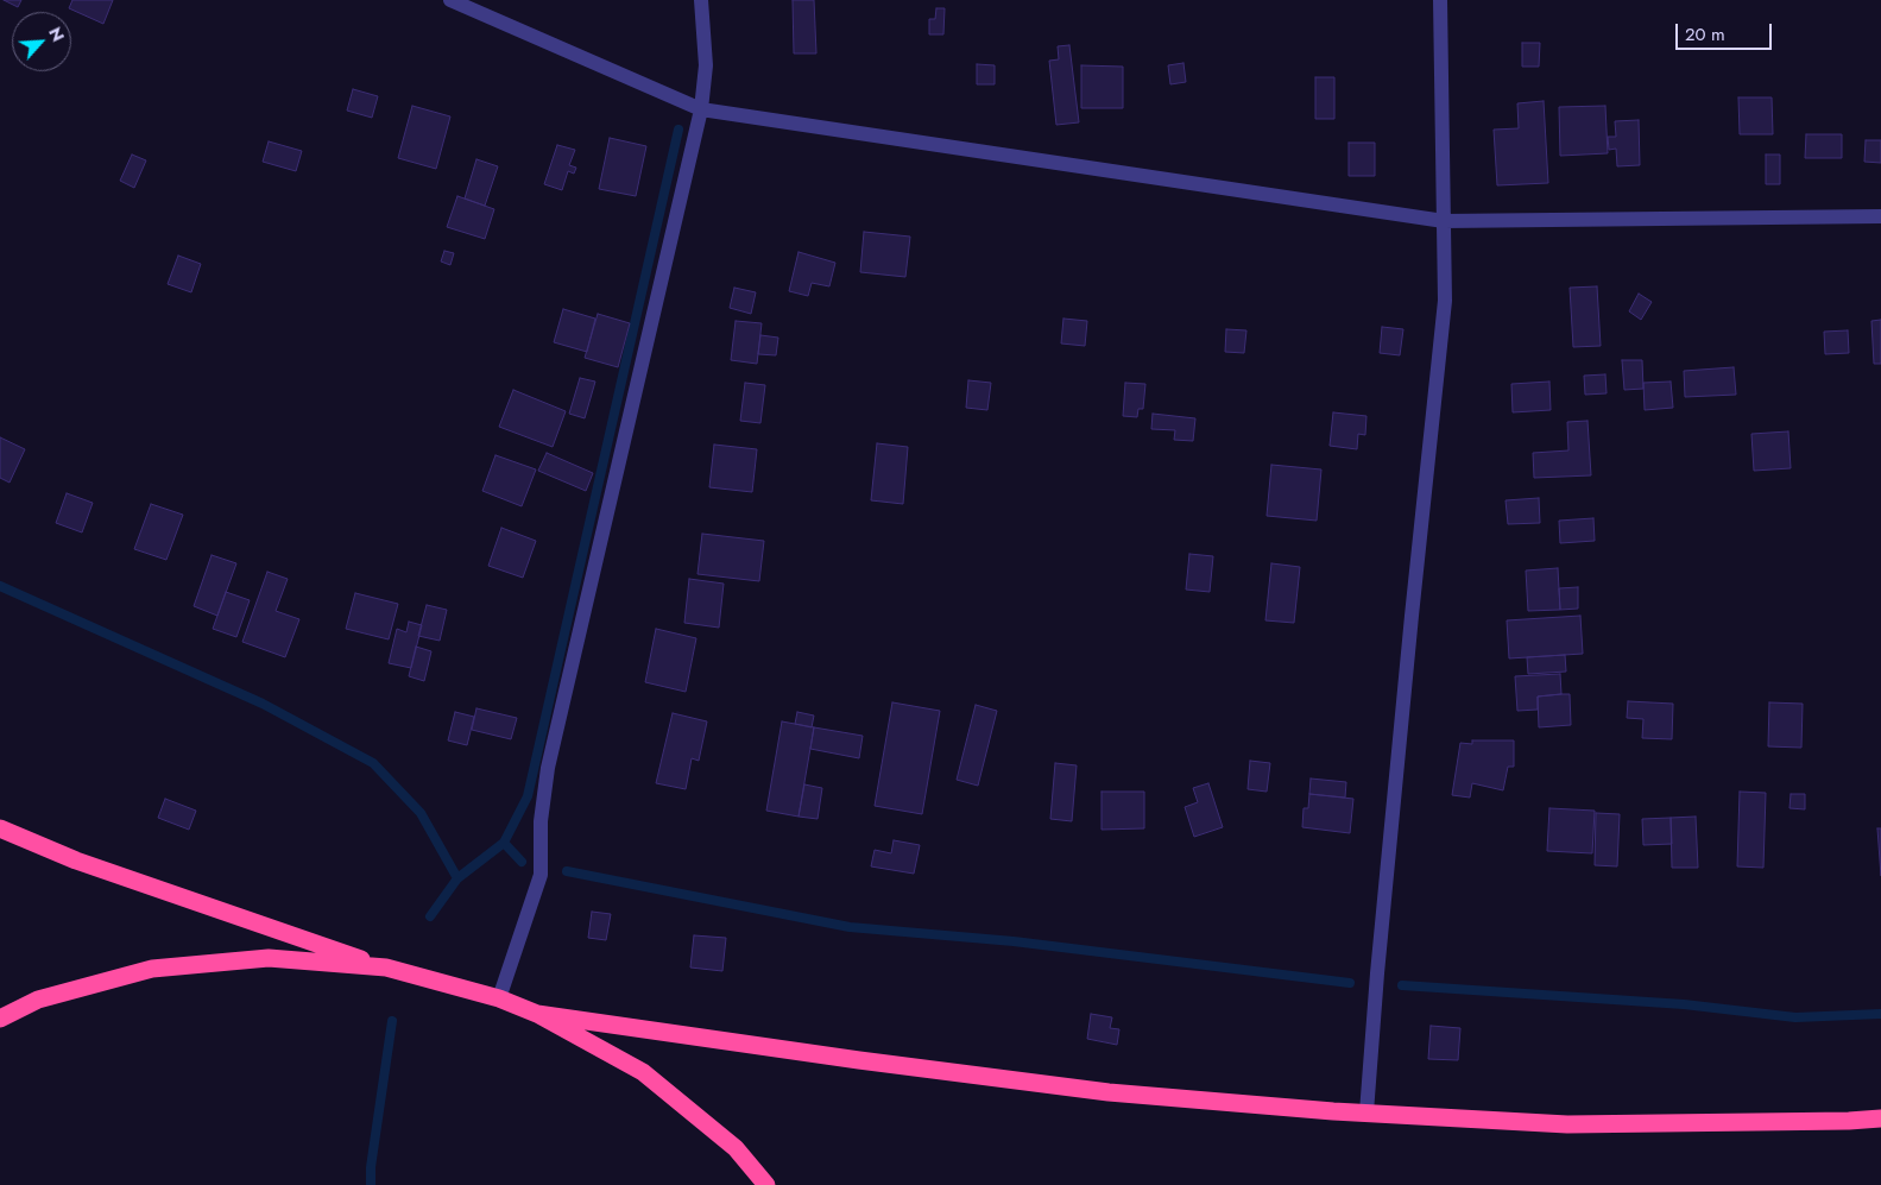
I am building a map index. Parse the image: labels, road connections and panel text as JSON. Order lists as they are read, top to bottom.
{
  "scale_bar": "20 m",
  "north": "top right"
}
